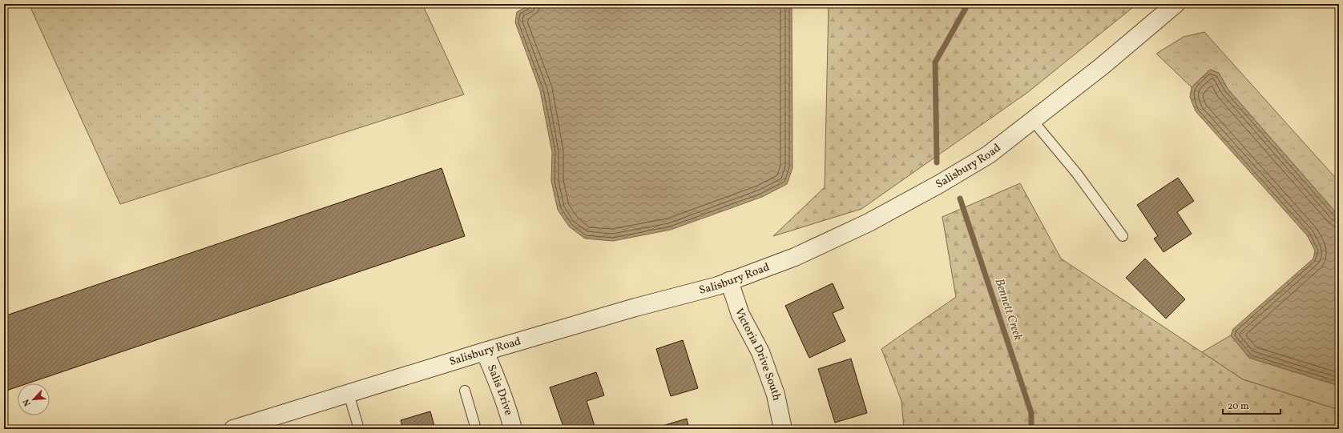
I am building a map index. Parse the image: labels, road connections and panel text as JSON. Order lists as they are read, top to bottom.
{
  "streets": {
    "street": ["Salisbury Road", "Victoria Drive South", "Salis Drive"]
  },
  "crossings": [
    ["Salisbury Road", "Victoria Drive South"],
    ["Salisbury Road", "Salis Drive"]
  ],
  "water": ["Bennett Creek"],
  "scale_bar": "20 m",
  "north": "bottom left"
}
